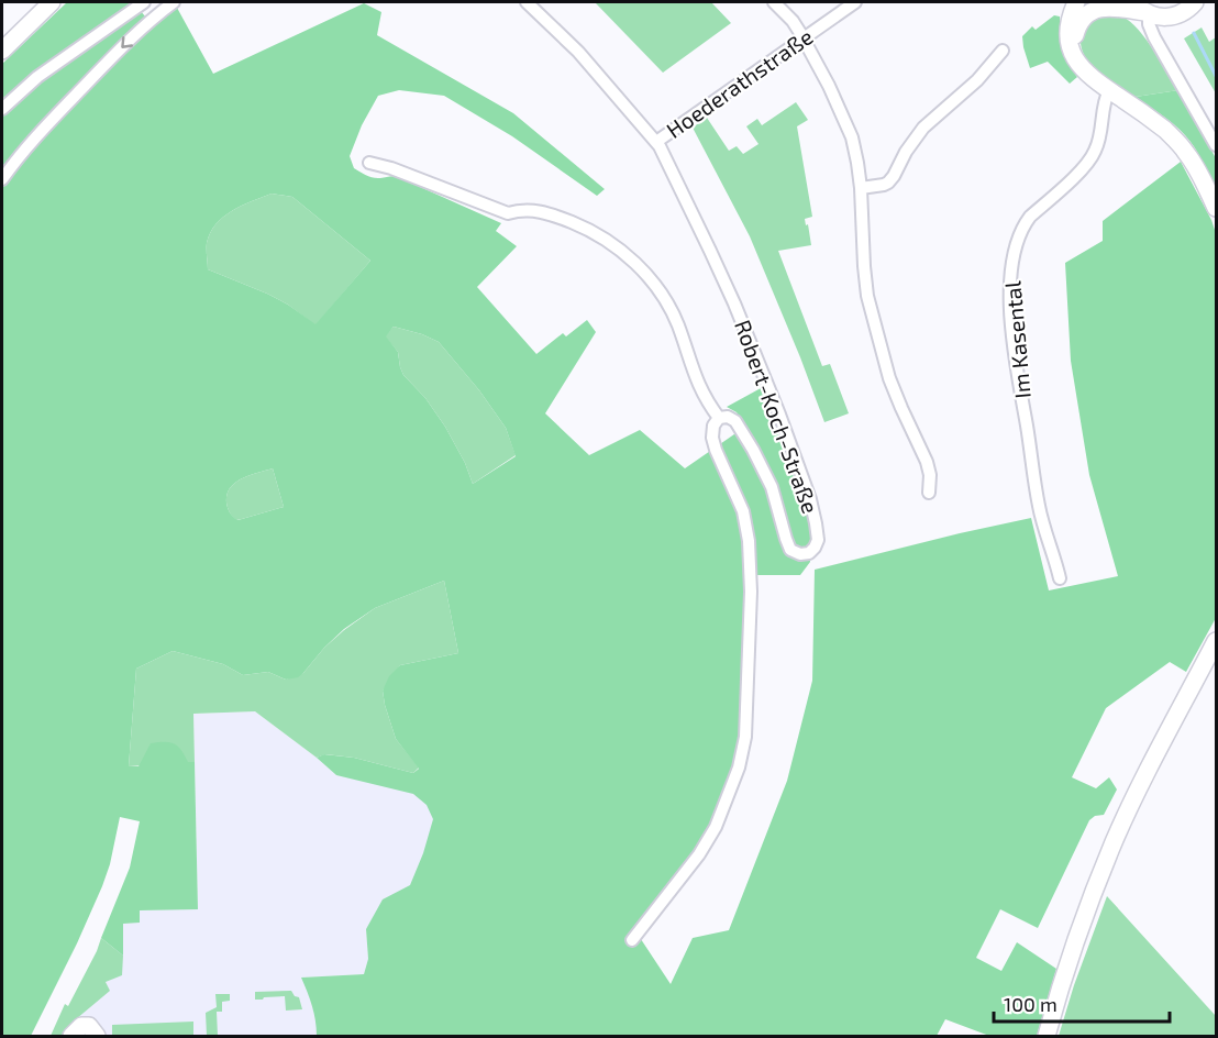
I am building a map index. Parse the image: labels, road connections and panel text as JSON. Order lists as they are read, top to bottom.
{
  "streets": {
    "street": ["Hoederathstraße", "Im Kasental", "Robert-Koch-Straße"]
  },
  "crossings": [
    ["Hoederathstraße", "Robert-Koch-Straße"]
  ],
  "scale_bar": "100 m"
}
